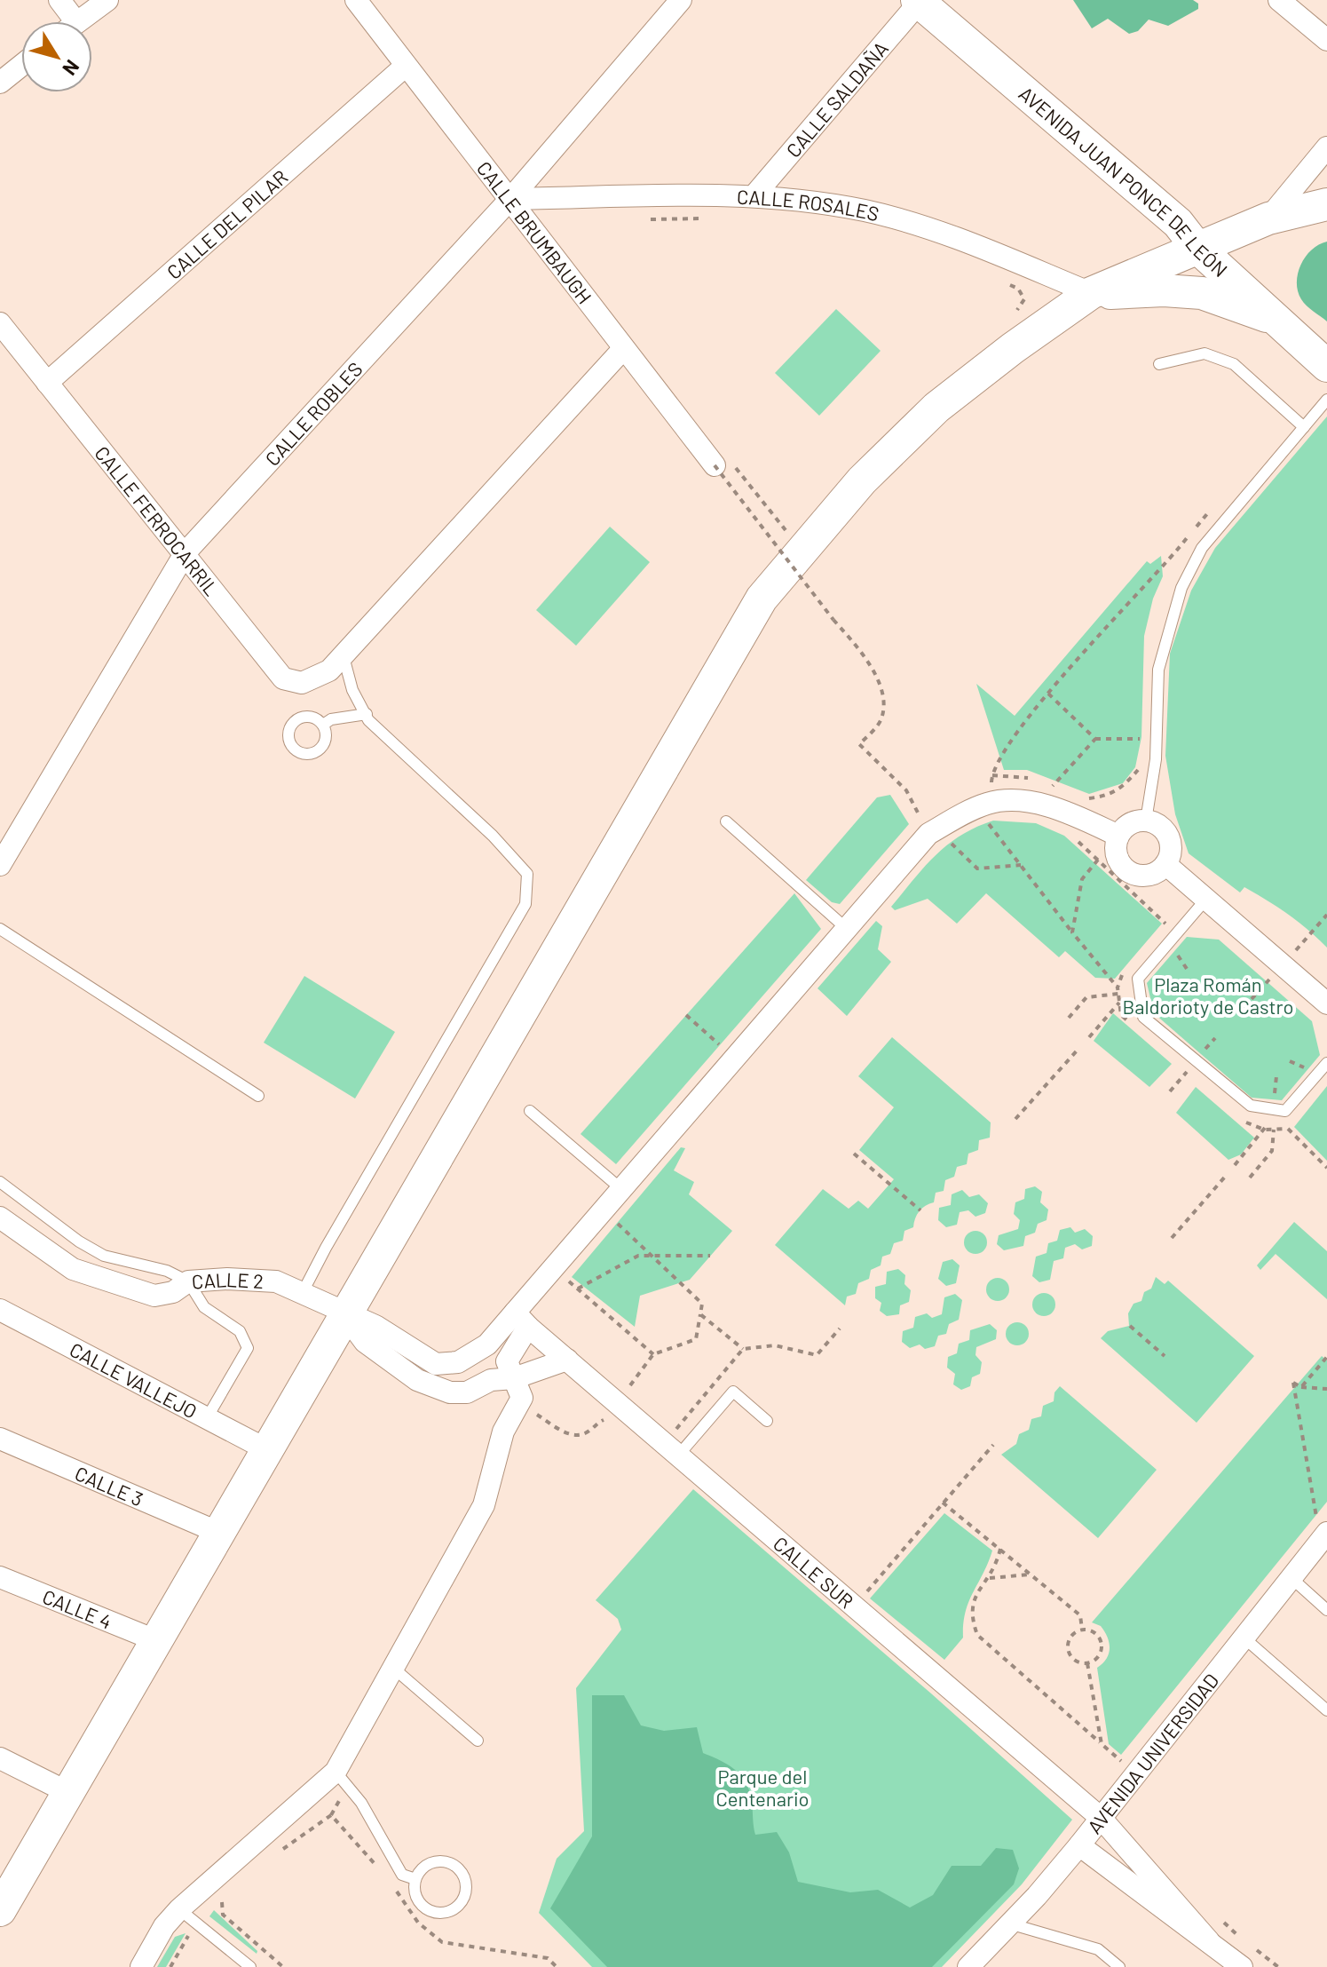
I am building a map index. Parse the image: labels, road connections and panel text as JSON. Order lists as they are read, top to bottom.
{
  "streets": {
    "street": [
      "CALLE SALDAÑA",
      "AVENIDA JUAN PONCE DE LEÓN",
      "CALLE ROSALES",
      "CALLE DEL PILAR",
      "CALLE BRUMBAUGH",
      "CALLE ROBLES",
      "CALLE FERROCARRIL",
      "CALLE 2",
      "CALLE VALLEJO",
      "CALLE 3",
      "CALLE SUR",
      "CALLE 4",
      "AVENIDA UNIVERSIDAD"
    ]
  },
  "crossings": [
    ["CALLE SALDAÑA", "AVENIDA JUAN PONCE DE LEÓN"],
    ["CALLE SALDAÑA", "CALLE ROSALES"],
    ["CALLE ROSALES", "CALLE BRUMBAUGH"],
    ["CALLE ROSALES", "CALLE ROBLES"],
    ["CALLE DEL PILAR", "CALLE BRUMBAUGH"],
    ["CALLE DEL PILAR", "CALLE FERROCARRIL"],
    ["CALLE BRUMBAUGH", "CALLE ROBLES"],
    ["CALLE ROBLES", "CALLE FERROCARRIL"],
    ["CALLE 2", "CALLE SUR"],
    ["CALLE SUR", "AVENIDA UNIVERSIDAD"]
  ],
  "parks": ["Plaza Román Baldorioty de Castro", "Parque del Centenario"],
  "north": "bottom right"
}
